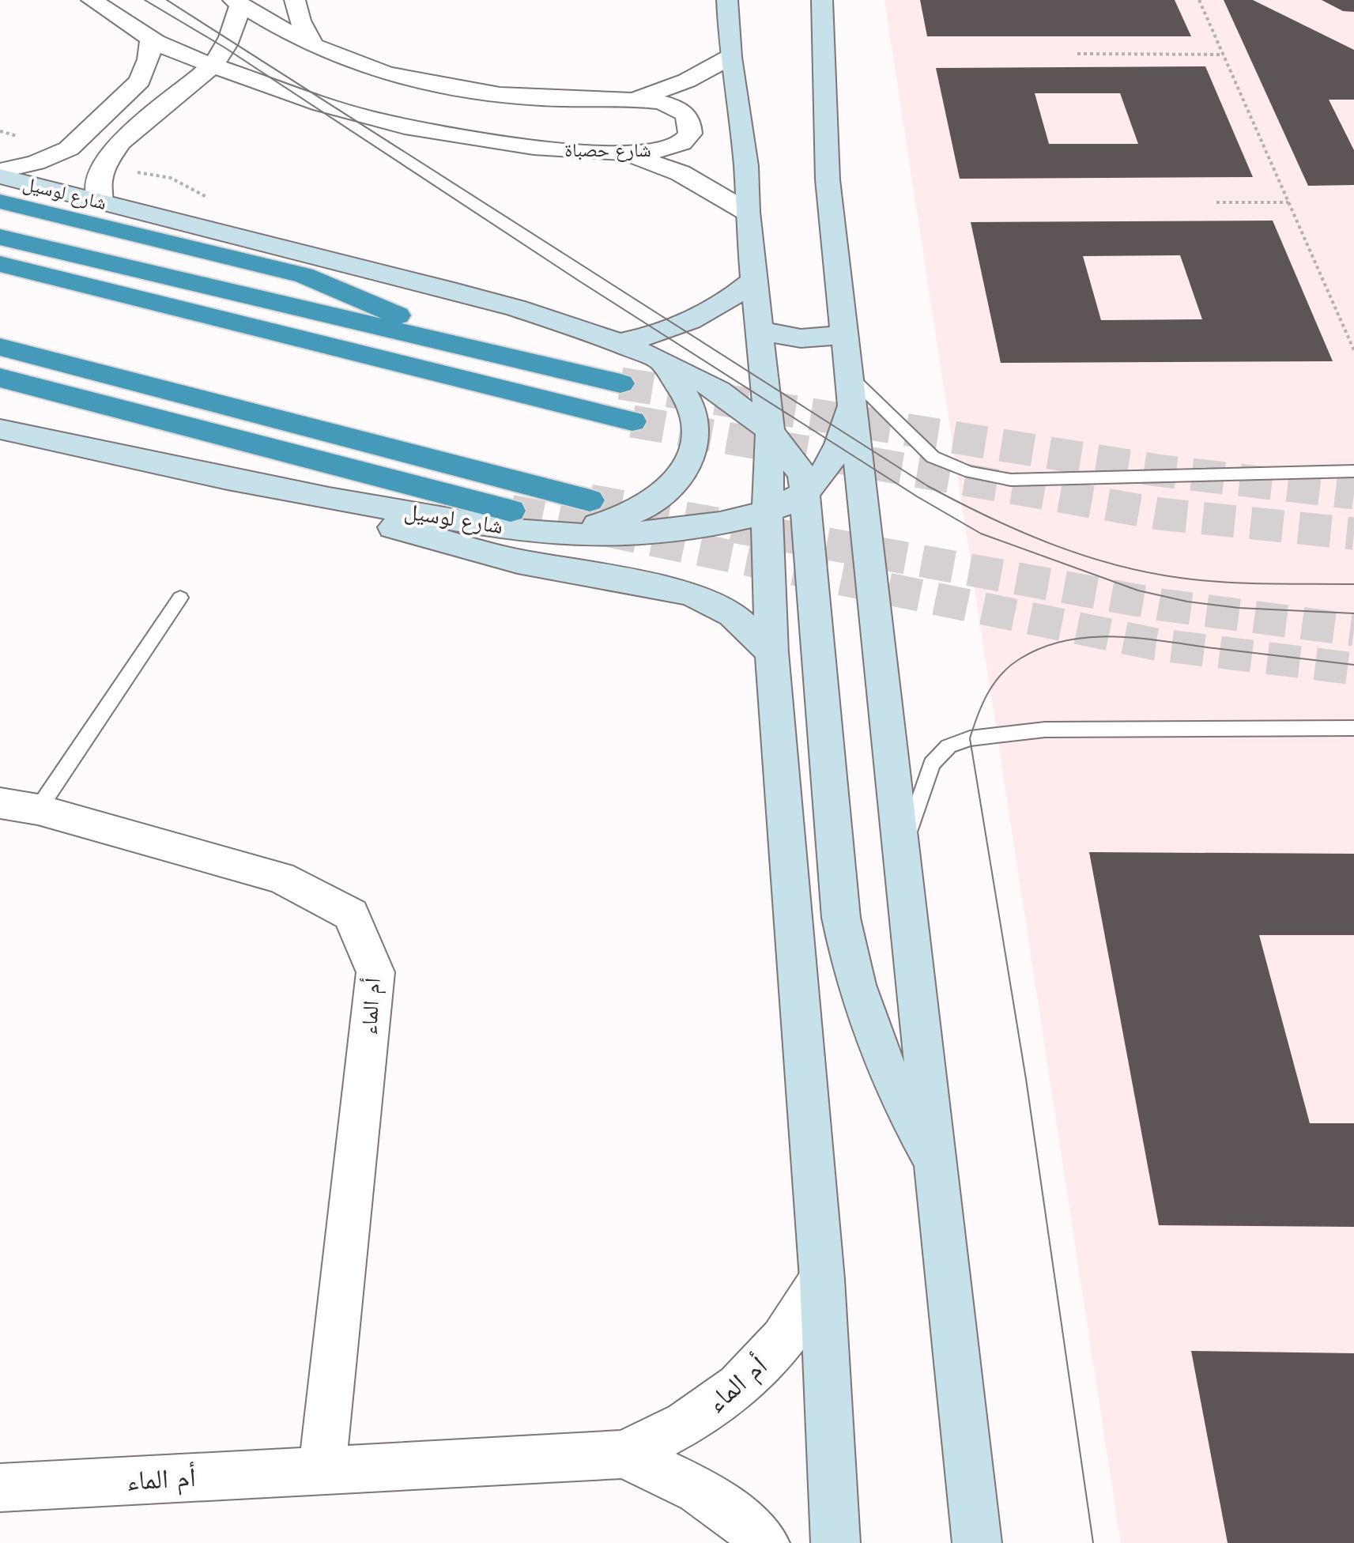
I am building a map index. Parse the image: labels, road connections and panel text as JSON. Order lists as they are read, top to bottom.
{
  "streets": {
    "street": ["شارع حصباة", "شارع لوسيل", "أم الماء"]
  }
}
